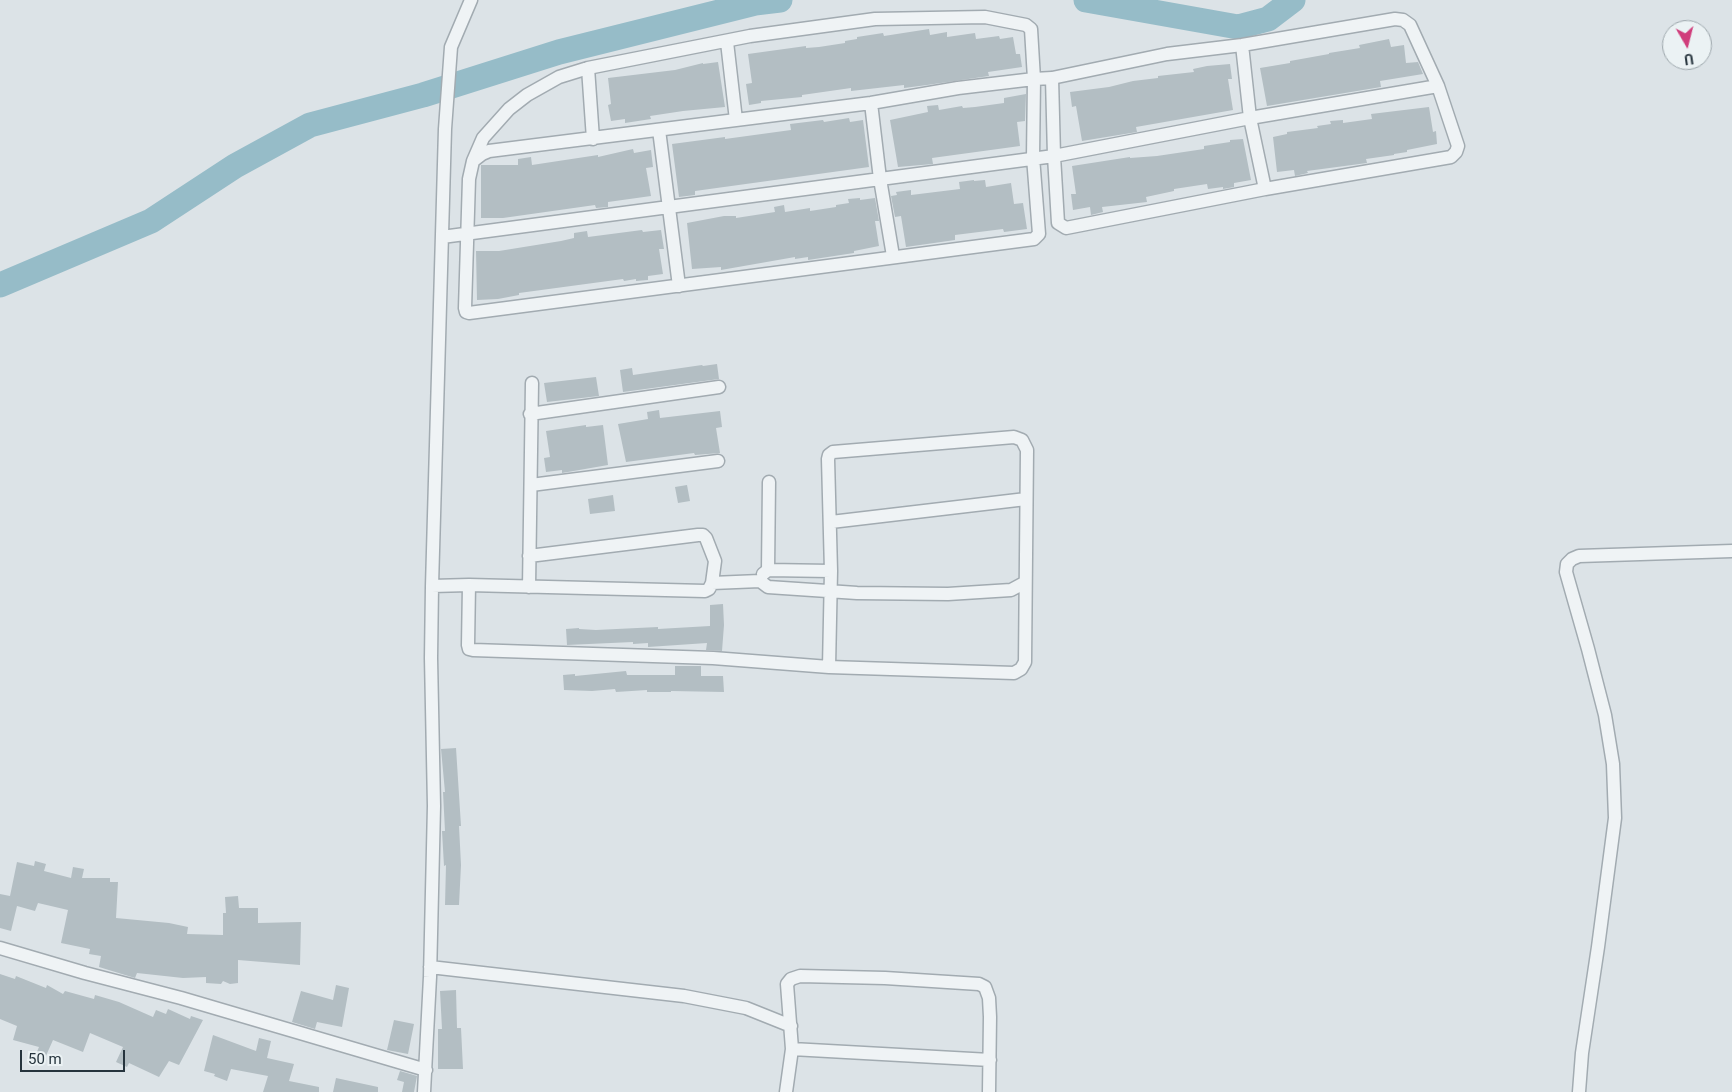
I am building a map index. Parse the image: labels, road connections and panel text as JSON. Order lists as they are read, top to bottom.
{
  "scale_bar": "50 m",
  "north": "bottom"
}
